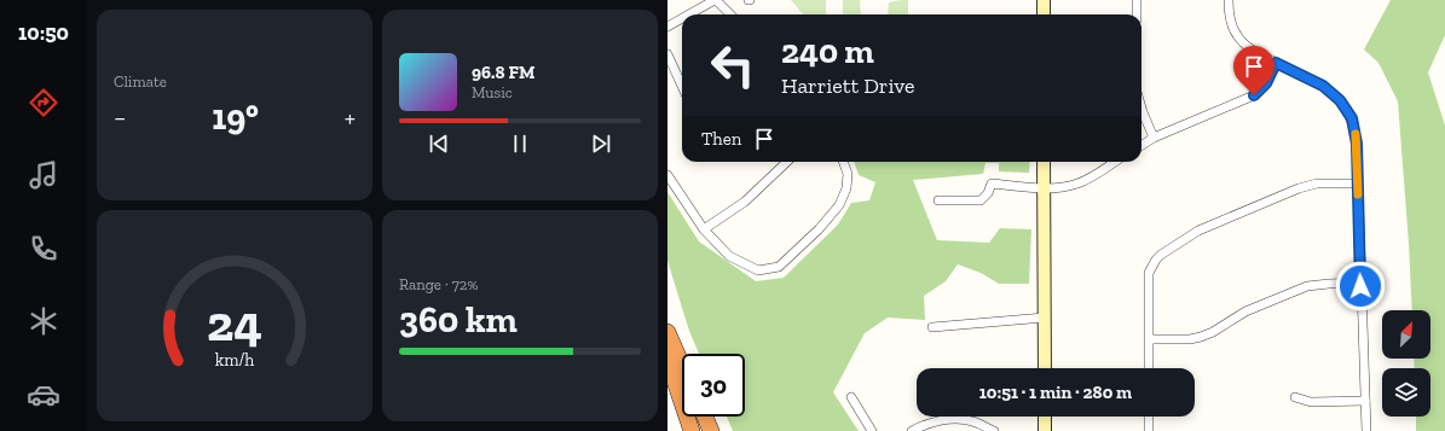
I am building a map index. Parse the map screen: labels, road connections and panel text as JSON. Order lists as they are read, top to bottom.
{
  "north": "top right",
  "page": {
    "tabs": "10:50",
    "tile": [
      "Climate",
      ["Range · 72%", "360 km"]
    ],
    "turn": ["240 m", "Harriett Drive"],
    "song": ["96.8 FM", "Music"],
    "heat": ["−", "19°", "+"],
    "then": "Then",
    "limit": "30",
    "trip": "10:51 · 1 min · 280 m",
    "gauge": ["24", "km/h"]
  }
}
